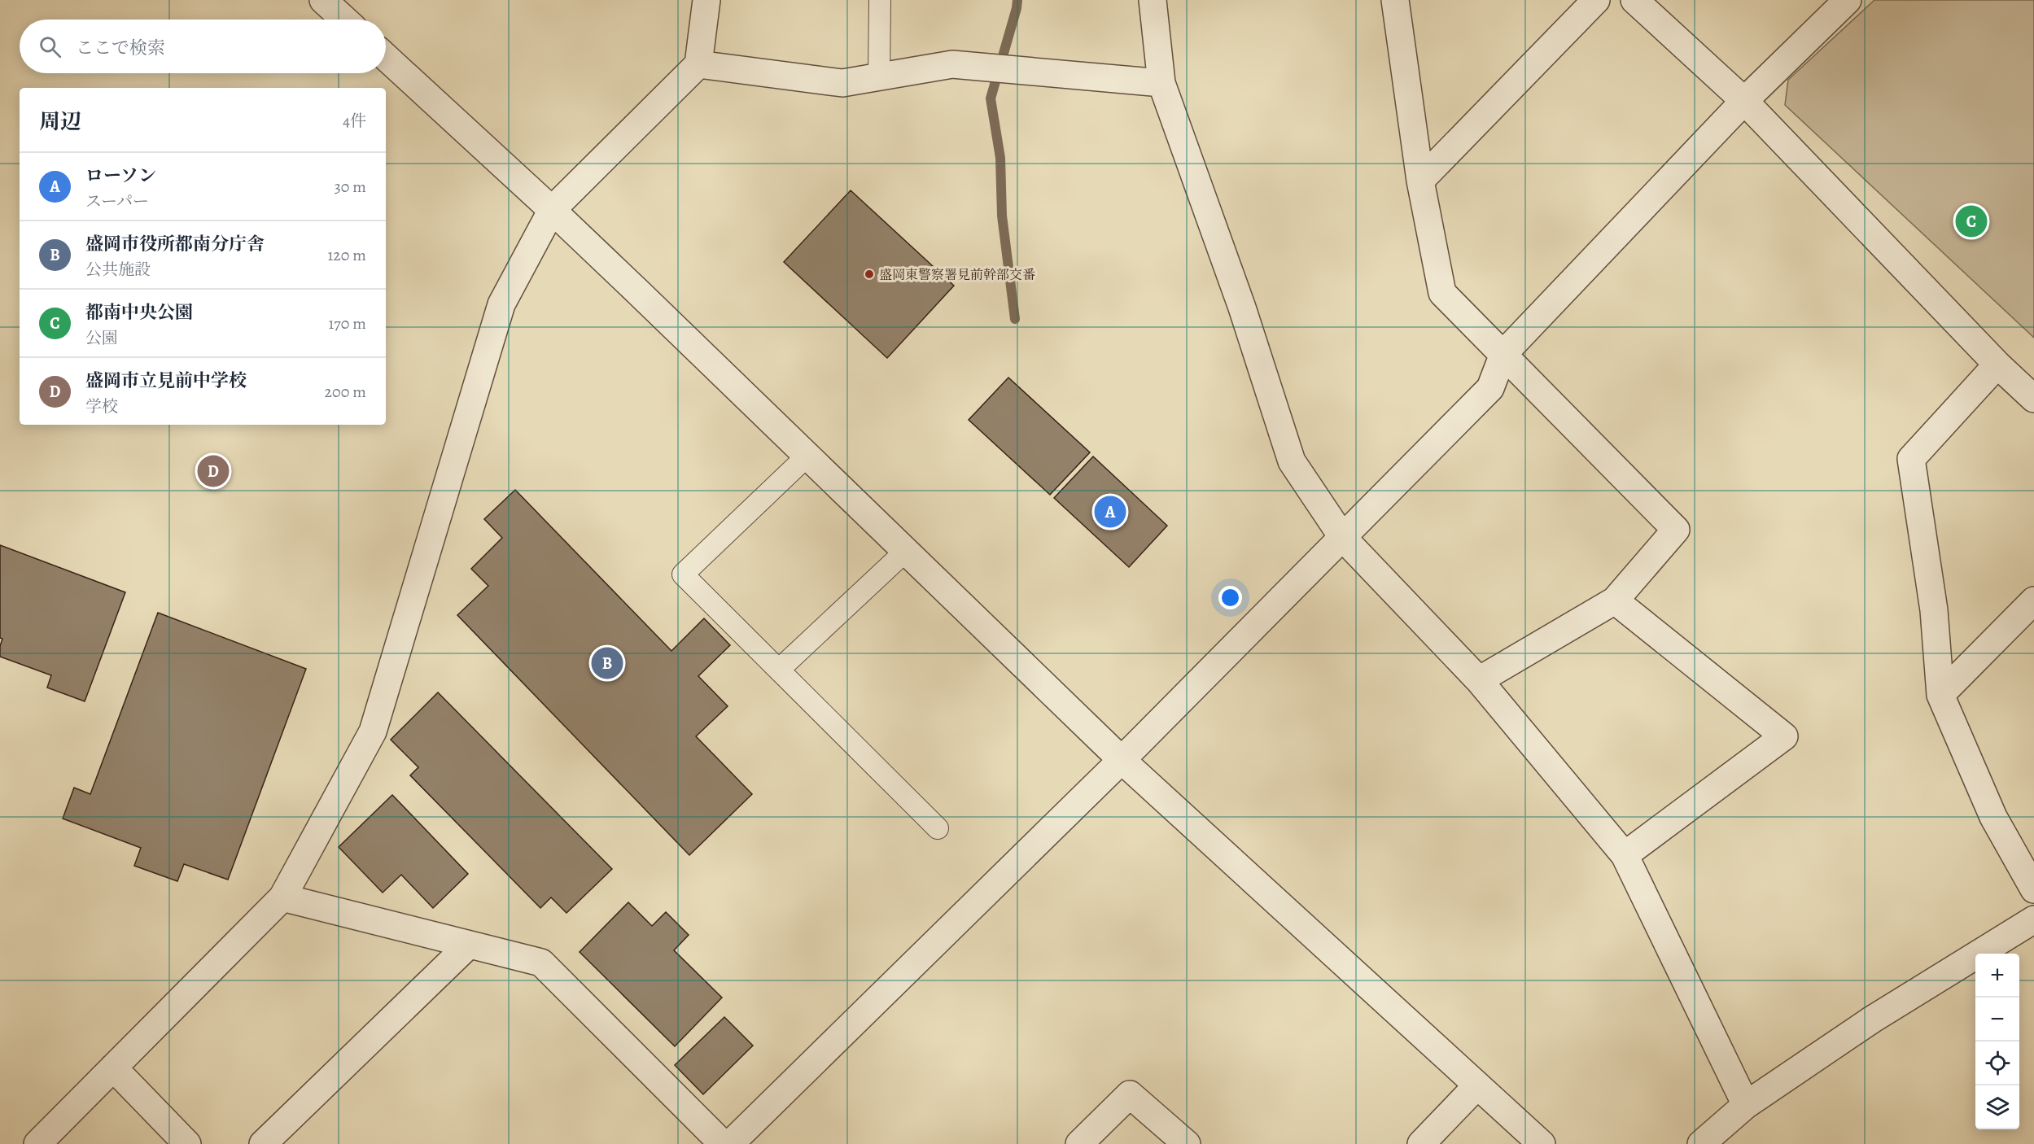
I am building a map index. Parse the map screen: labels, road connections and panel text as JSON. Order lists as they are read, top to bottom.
{
  "places": ["盛岡東警察署見前幹部交番"],
  "page": {
    "search": "ここで検索",
    "heading": ["周辺", "4件"],
    "list": [
      {
        "mark": "A",
        "name": "ローソン",
        "note": "スーパー",
        "value": "30 m"
      },
      {
        "mark": "B",
        "name": "盛岡市役所都南分庁舎",
        "note": "公共施設",
        "value": "120 m"
      },
      {
        "mark": "C",
        "name": "都南中央公園",
        "note": "公園",
        "value": "170 m"
      },
      {
        "mark": "D",
        "name": "盛岡市立見前中学校",
        "note": "学校",
        "value": "200 m"
      }
    ],
    "pins": [
      "C",
      "D",
      "A",
      "B"
    ],
    "map_buttons": ["+", "−"]
  }
}
